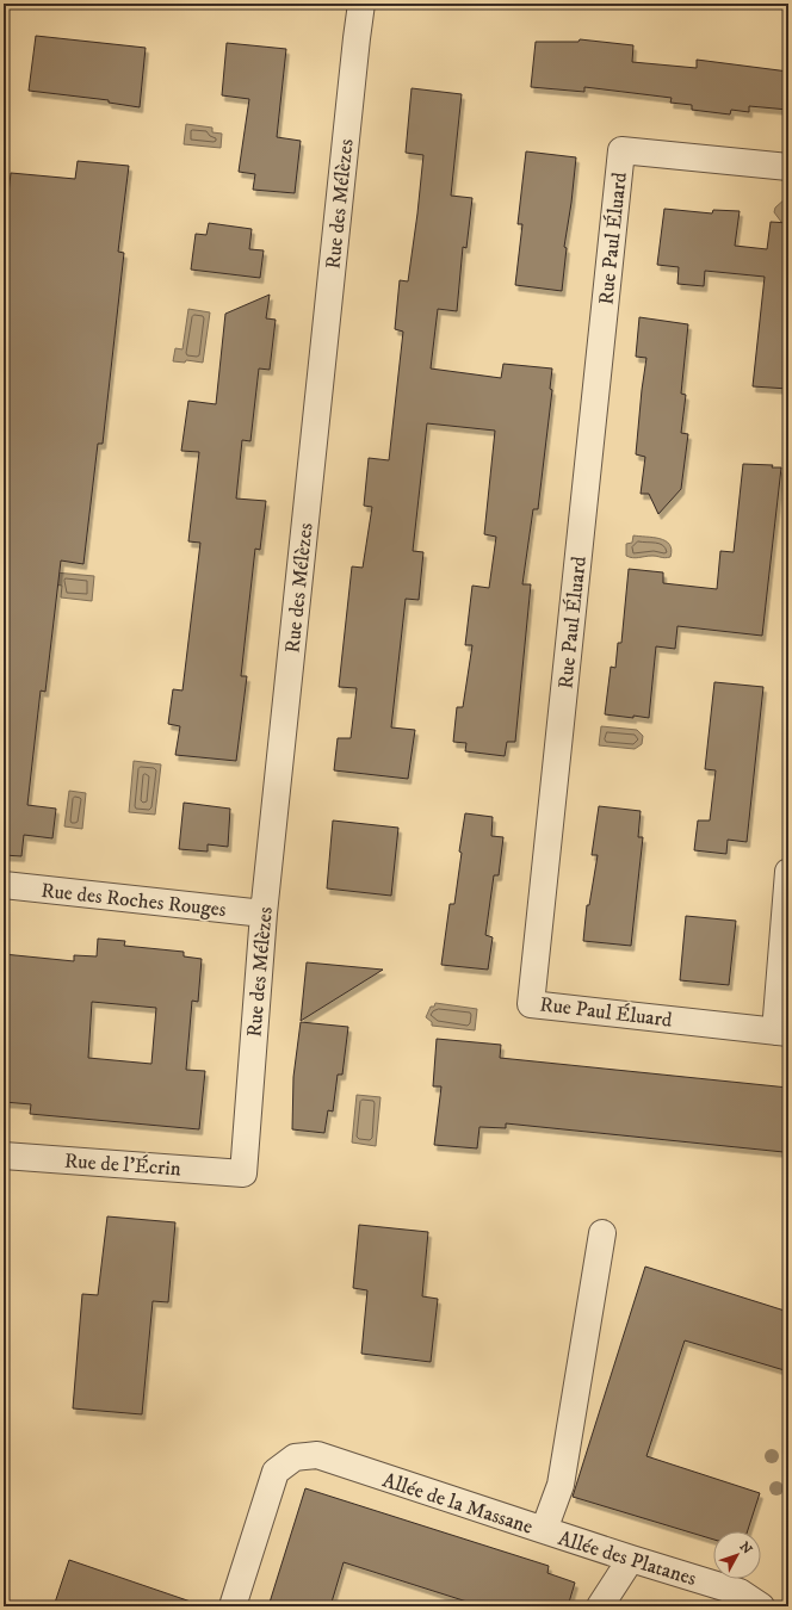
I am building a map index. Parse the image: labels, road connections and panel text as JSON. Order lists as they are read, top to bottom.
{
  "streets": {
    "street": [
      "Rue des Mélèzes",
      "Rue Paul Éluard",
      "Rue des Roches Rouges",
      "Rue de l'Écrin",
      "Allée de la Massane",
      "Allée des Platanes"
    ]
  },
  "crossings": [
    ["Rue des Mélèzes", "Rue des Roches Rouges"],
    ["Rue des Mélèzes", "Rue de l'Écrin"],
    ["Allée de la Massane", "Allée des Platanes"]
  ],
  "north": "top right"
}
